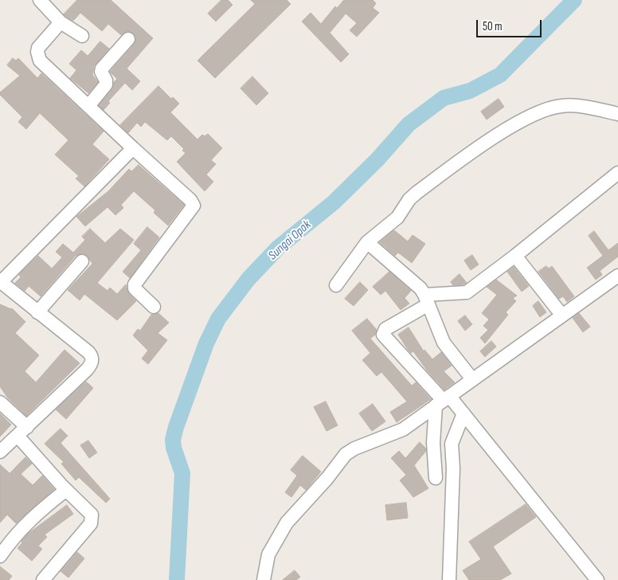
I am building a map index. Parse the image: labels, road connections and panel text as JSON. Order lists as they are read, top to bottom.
{
  "water": ["Sungai Opak"],
  "scale_bar": "50 m"
}
